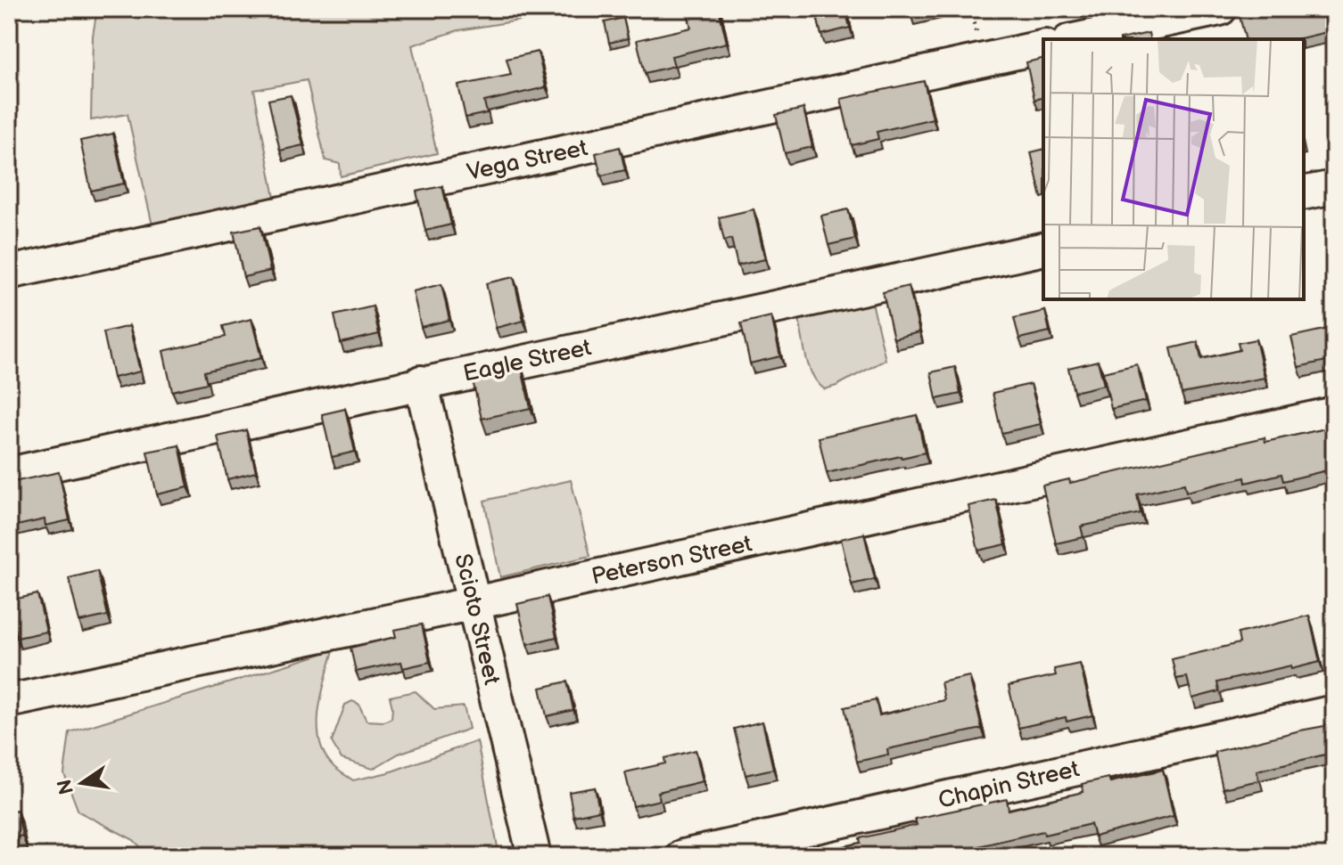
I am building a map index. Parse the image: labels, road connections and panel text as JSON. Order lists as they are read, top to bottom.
{
  "streets": {
    "street": [
      "Vega Street",
      "Eagle Street",
      "Peterson Street",
      "Scioto Street",
      "Chapin Street"
    ]
  },
  "crossings": [
    ["Eagle Street", "Scioto Street"],
    ["Peterson Street", "Scioto Street"]
  ],
  "north": "left"
}
